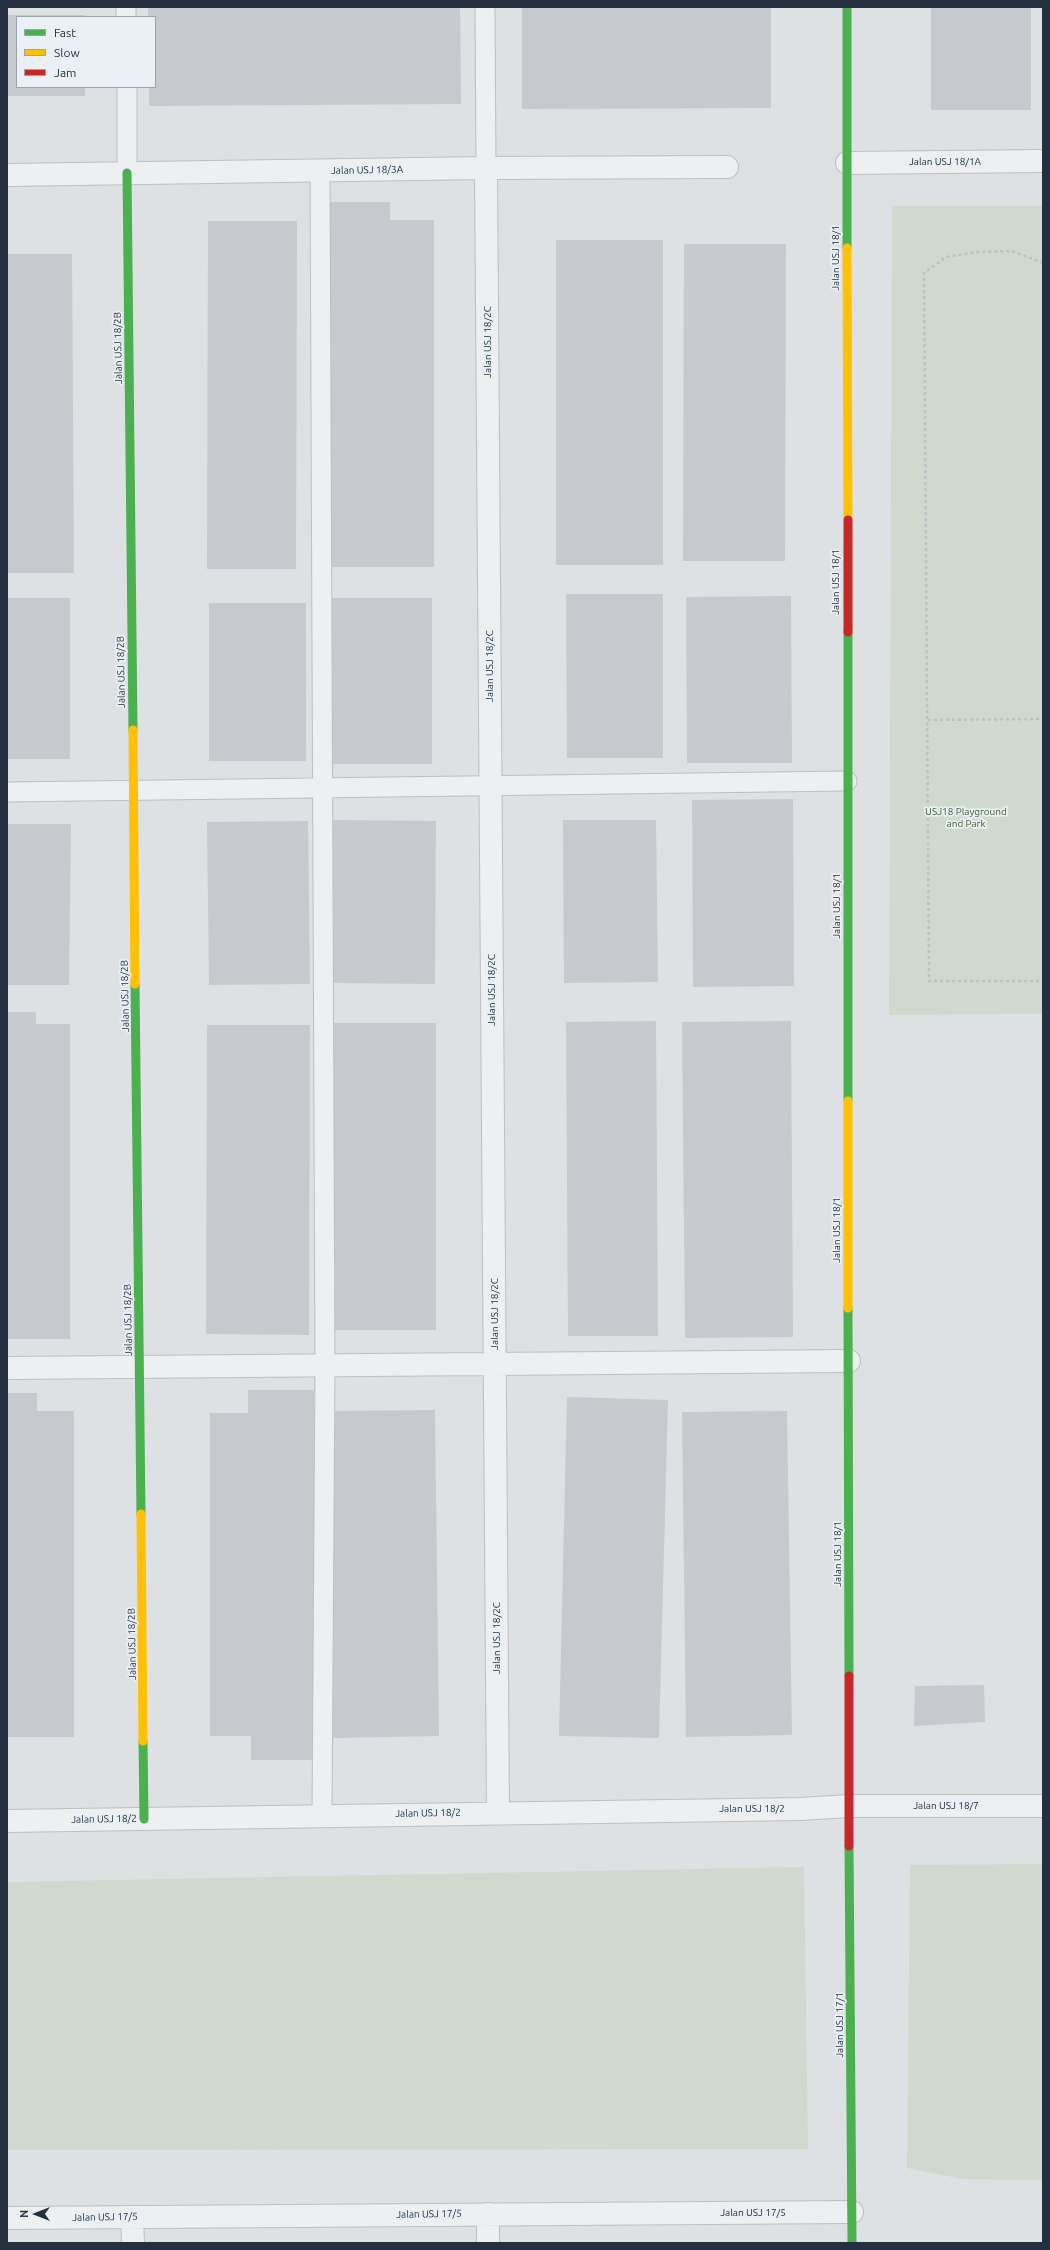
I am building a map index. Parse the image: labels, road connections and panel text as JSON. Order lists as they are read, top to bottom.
{
  "streets": {
    "street": [
      "Jalan USJ 18/1A",
      "Jalan USJ 18/3A",
      "Jalan USJ 18/1",
      "Jalan USJ 18/2C",
      "Jalan USJ 18/2B",
      "Jalan USJ 18/7",
      "Jalan USJ 18/2",
      "Jalan USJ 17/1",
      "Jalan USJ 17/5"
    ]
  },
  "crossings": [
    ["Jalan USJ 18/1A", "Jalan USJ 18/1"],
    ["Jalan USJ 18/3A", "Jalan USJ 18/2C"],
    ["Jalan USJ 18/3A", "Jalan USJ 18/2B"],
    ["Jalan USJ 18/1", "Jalan USJ 18/7"],
    ["Jalan USJ 18/1", "Jalan USJ 18/2"],
    ["Jalan USJ 18/1", "Jalan USJ 17/1"],
    ["Jalan USJ 18/2C", "Jalan USJ 18/2"],
    ["Jalan USJ 18/2B", "Jalan USJ 18/2"],
    ["Jalan USJ 18/7", "Jalan USJ 18/2"],
    ["Jalan USJ 18/7", "Jalan USJ 17/1"],
    ["Jalan USJ 18/2", "Jalan USJ 17/1"],
    ["Jalan USJ 17/1", "Jalan USJ 17/5"]
  ],
  "parks": ["USJ18 Playground and Park"],
  "legend": ["Fast", "Slow", "Jam"],
  "north": "left"
}
